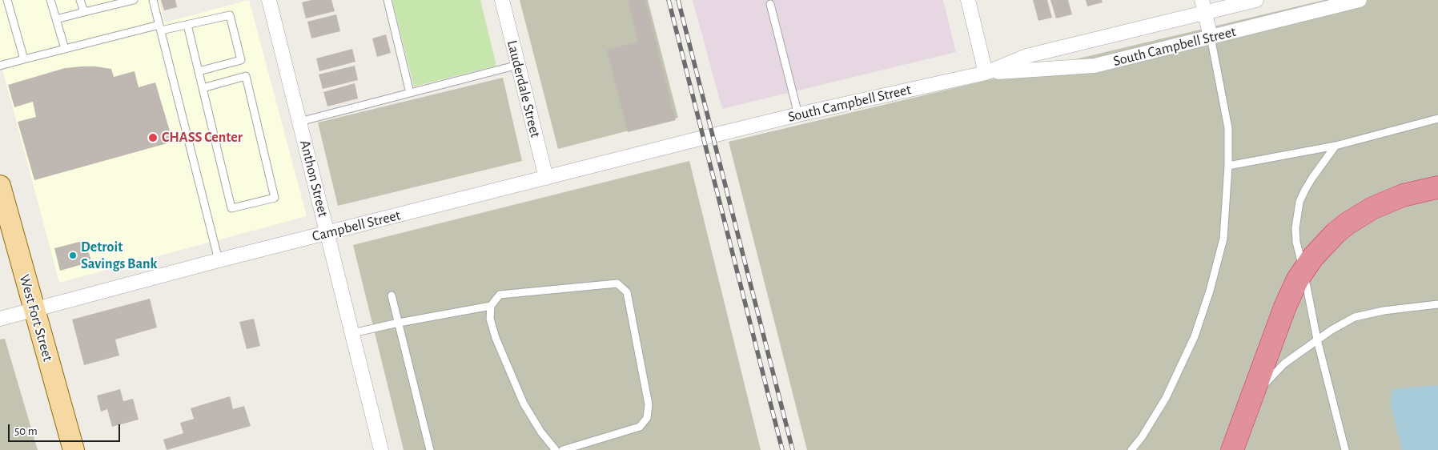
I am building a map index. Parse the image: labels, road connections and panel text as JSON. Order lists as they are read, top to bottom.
{
  "streets": {
    "main road": ["West Fort Street"],
    "street": [
      "South Campbell Street",
      "Lauderdale Street",
      "Anthon Street",
      "Campbell Street"
    ]
  },
  "crossings": [
    ["South Campbell Street", "Campbell Street"],
    ["Lauderdale Street", "Campbell Street"],
    ["Anthon Street", "Campbell Street"],
    ["Campbell Street", "West Fort Street"]
  ],
  "places": ["CHASS Center", "Detroit Savings Bank"],
  "scale_bar": "50 m"
}
